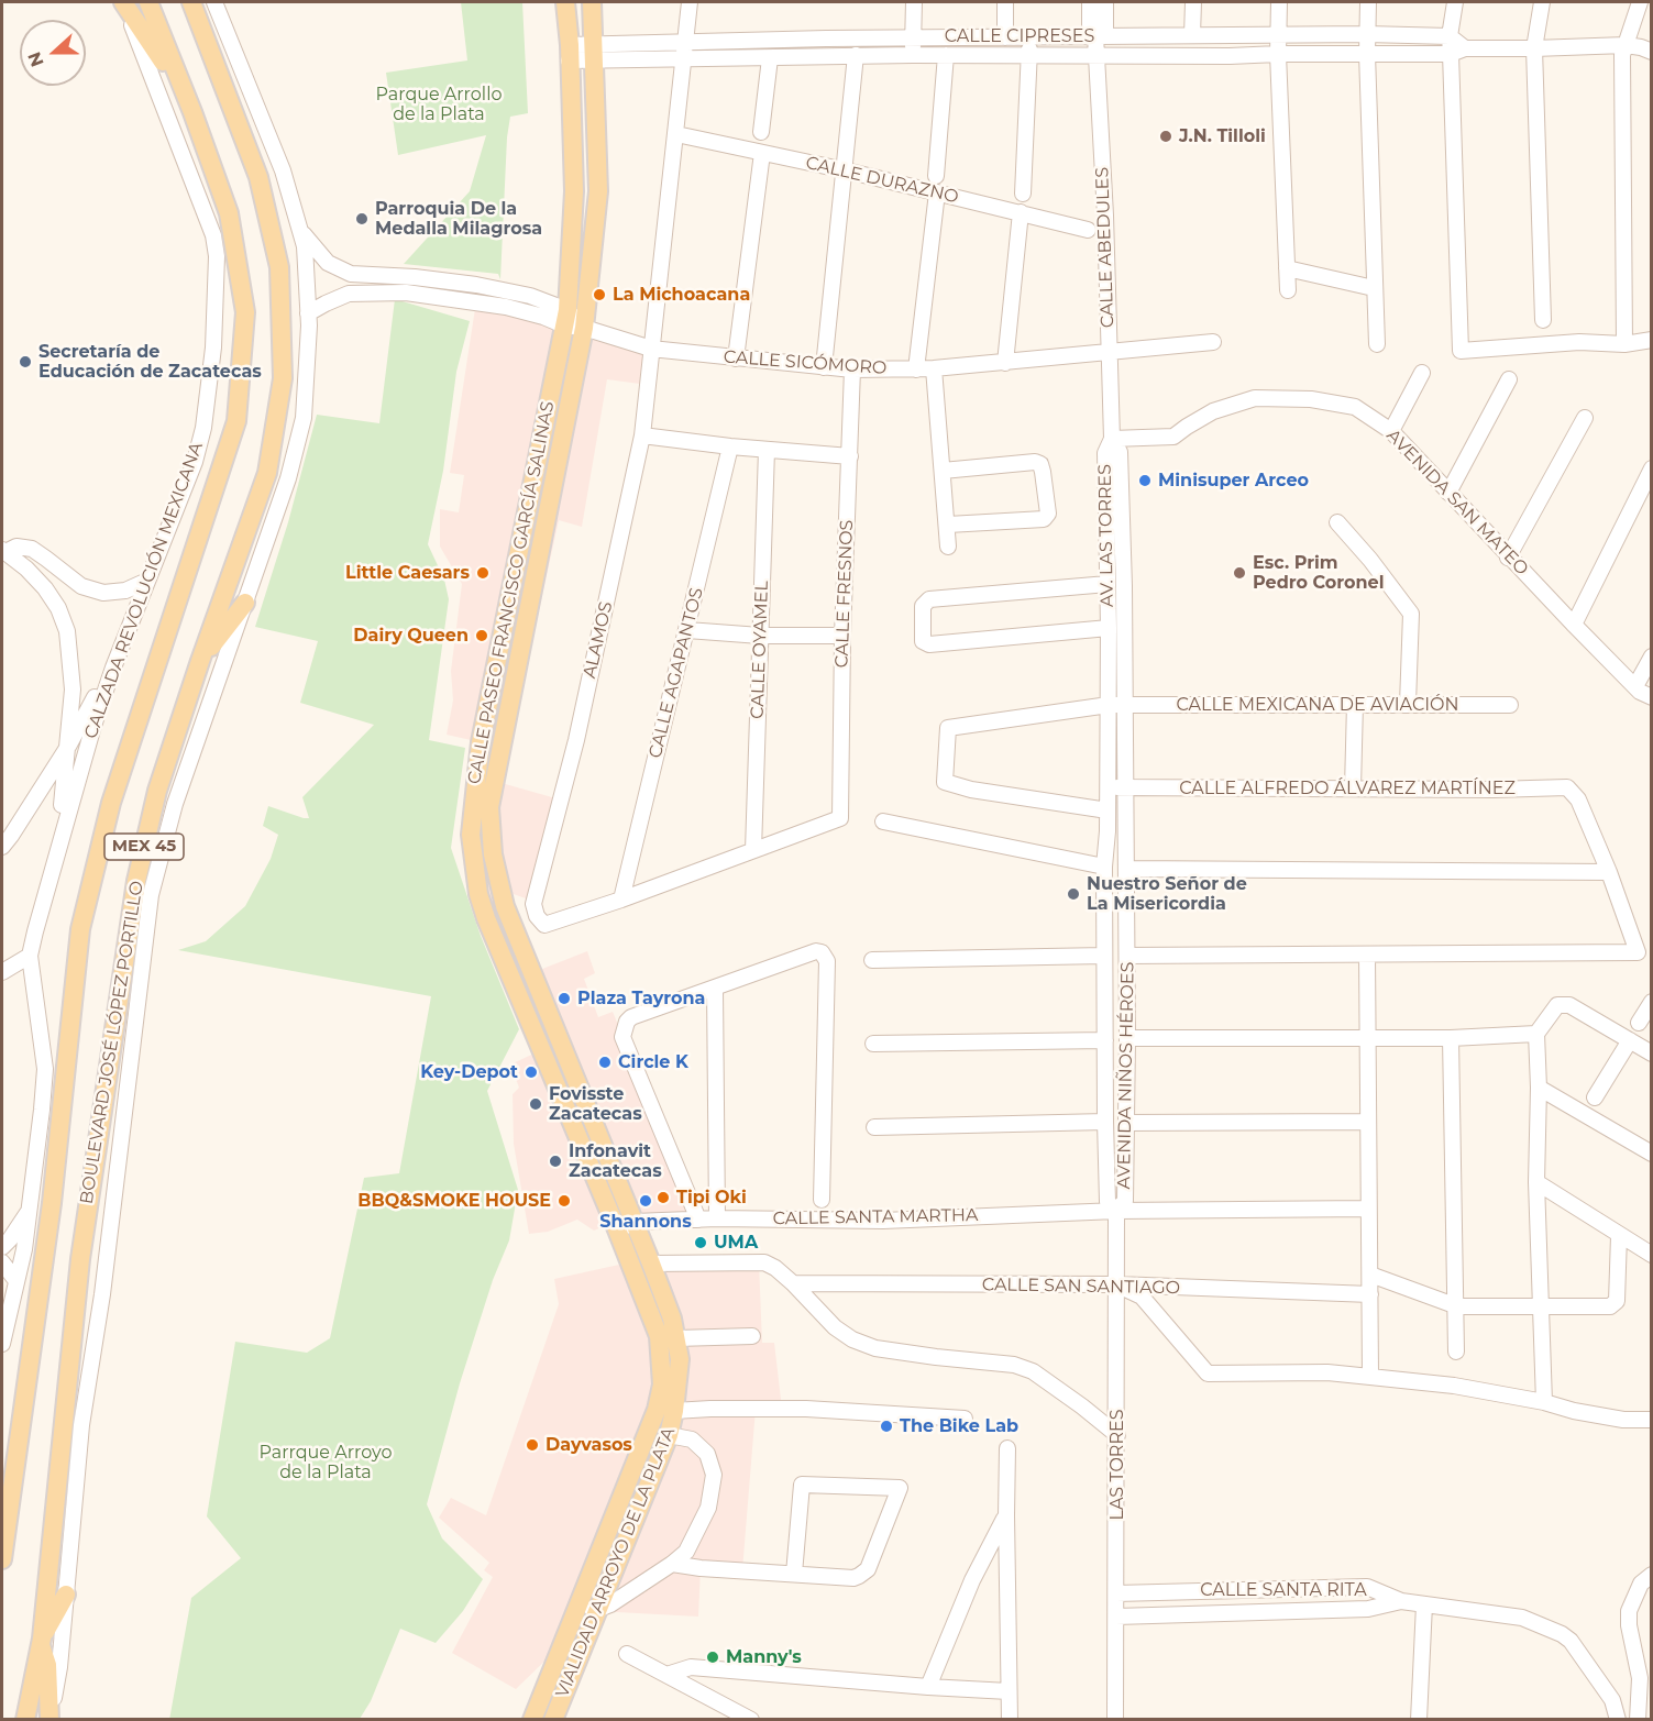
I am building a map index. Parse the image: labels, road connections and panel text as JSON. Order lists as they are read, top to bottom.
{
  "streets": {
    "main road": [
      "CALLE PASEO FRANCISCO GARCÍA SALINAS",
      "MEX 45",
      "BOULEVARD JOSÉ LÓPEZ PORTILLO",
      "VIALIDAD ARROYO DE LA PLATA"
    ],
    "street": [
      "CALLE CIPRESES",
      "CALLE DURAZNO",
      "CALLE ABEDULES",
      "CALLE SICÓMORO",
      "AVENIDA SAN MATEO",
      "AV. LAS TORRES",
      "CALZADA REVOLUCIÓN MEXICANA",
      "CALLE FRESNOS",
      "ALAMOS",
      "CALLE OYAMEL",
      "CALLE AGAPANTOS",
      "CALLE MEXICANA DE AVIACIÓN",
      "CALLE ALFREDO ÁLVAREZ MARTÍNEZ",
      "AVENIDA NIÑOS HÉROES",
      "CALLE SANTA MARTHA",
      "CALLE SAN SANTIAGO",
      "LAS TORRES",
      "CALLE SANTA RITA"
    ]
  },
  "crossings": [
    ["CALLE CIPRESES", "CALLE ABEDULES"],
    ["CALLE CIPRESES", "CALLE PASEO FRANCISCO GARCÍA SALINAS"],
    ["CALLE CIPRESES", "ALAMOS"],
    ["CALLE DURAZNO", "ALAMOS"],
    ["CALLE ABEDULES", "CALLE SICÓMORO"],
    ["CALLE ABEDULES", "AVENIDA SAN MATEO"],
    ["CALLE ABEDULES", "AV. LAS TORRES"],
    ["CALLE SICÓMORO", "CALLE PASEO FRANCISCO GARCÍA SALINAS"],
    ["CALLE SICÓMORO", "CALLE FRESNOS"],
    ["CALLE SICÓMORO", "ALAMOS"],
    ["AVENIDA SAN MATEO", "AV. LAS TORRES"],
    ["AV. LAS TORRES", "CALLE MEXICANA DE AVIACIÓN"],
    ["AV. LAS TORRES", "CALLE ALFREDO ÁLVAREZ MARTÍNEZ"],
    ["AV. LAS TORRES", "AVENIDA NIÑOS HÉROES"],
    ["CALLE PASEO FRANCISCO GARCÍA SALINAS", "CALLE SANTA MARTHA"],
    ["CALLE PASEO FRANCISCO GARCÍA SALINAS", "VIALIDAD ARROYO DE LA PLATA"],
    ["CALLE FRESNOS", "CALLE OYAMEL"],
    ["ALAMOS", "CALLE AGAPANTOS"],
    ["AVENIDA NIÑOS HÉROES", "CALLE SANTA MARTHA"],
    ["AVENIDA NIÑOS HÉROES", "LAS TORRES"],
    ["CALLE SANTA MARTHA", "LAS TORRES"],
    ["CALLE SANTA MARTHA", "VIALIDAD ARROYO DE LA PLATA"],
    ["CALLE SAN SANTIAGO", "LAS TORRES"],
    ["LAS TORRES", "CALLE SANTA RITA"]
  ],
  "parks": ["Parque Arrollo de la Plata", "Parrque Arroyo de la Plata"],
  "places": [
    "J.N. Tilloli",
    "Parroquia De la Medalla Milagrosa",
    "La Michoacana",
    "Secretaría de Educación de Zacatecas",
    "Minisuper Arceo",
    "Little Caesars",
    "Esc. Prim Pedro Coronel",
    "Dairy Queen",
    "Nuestro Señor de La Misericordia",
    "Plaza Tayrona",
    "Circle K",
    "Key-Depot",
    "Fovisste Zacatecas",
    "Infonavit Zacatecas",
    "Tipi Oki",
    "BBQ&SMOKE HOUSE",
    "Shannons",
    "UMA",
    "The Bike Lab",
    "Dayvasos",
    "Manny's"
  ],
  "north": "left"
}
